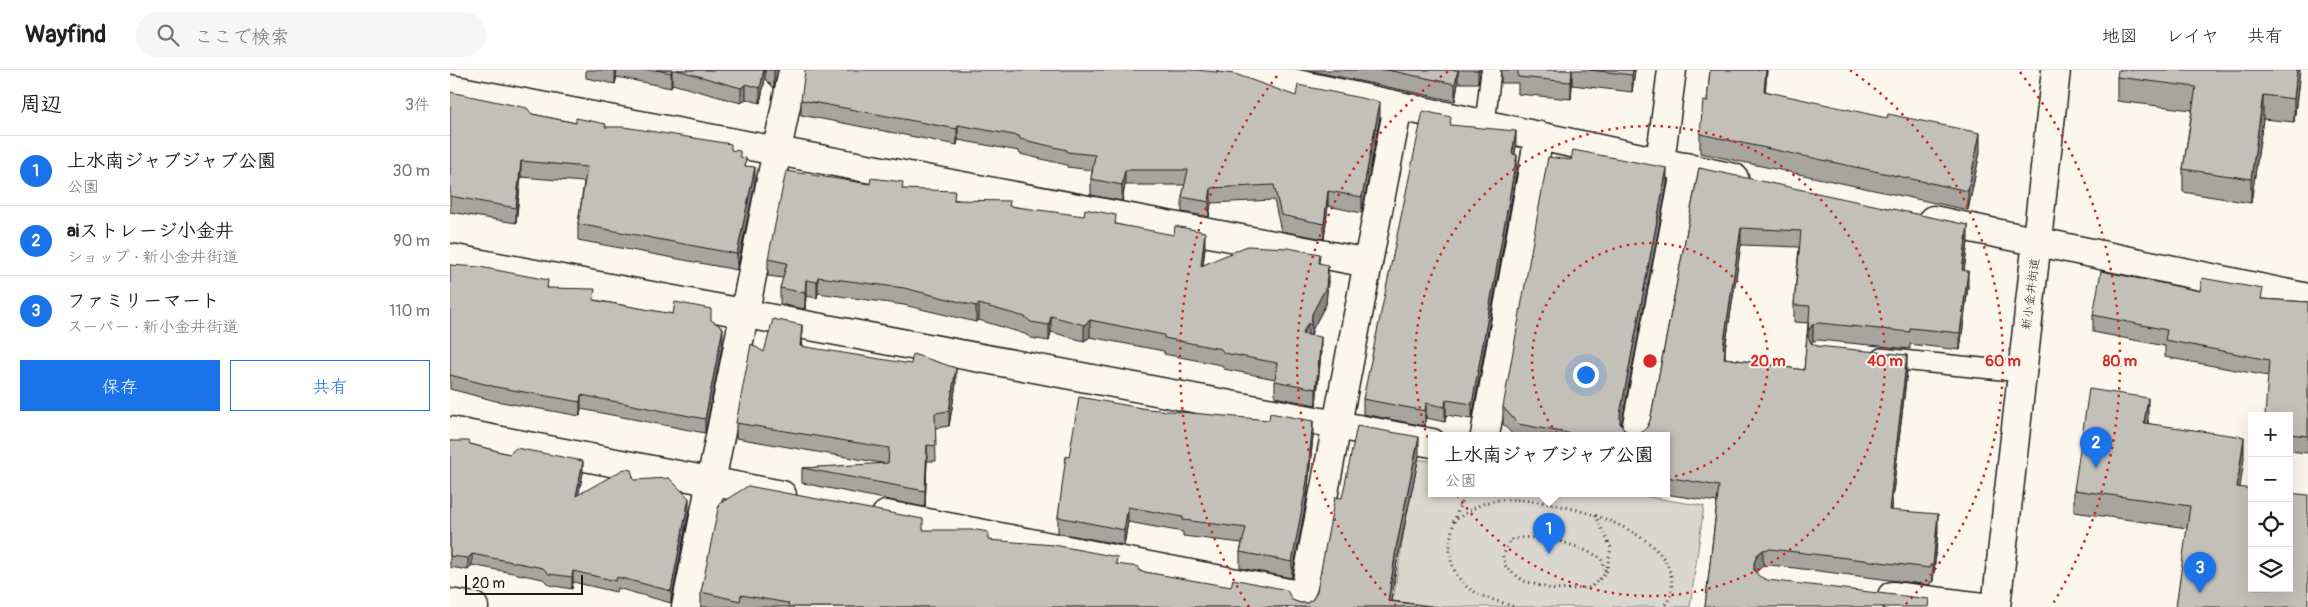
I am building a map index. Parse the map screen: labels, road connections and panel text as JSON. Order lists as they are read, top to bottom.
{
  "streets": {
    "street": ["新小金井街道"]
  },
  "scale_bar": "20 m",
  "page": {
    "header": "Wayfind",
    "search": "ここで検索",
    "nav": ["地図", "レイヤ", "共有"],
    "heading": ["周辺", "3件"],
    "list": [
      {
        "mark": "1",
        "name": "上水南ジャブジャブ公園",
        "note": "公園",
        "value": "30 m"
      },
      {
        "mark": "2",
        "name": "aiストレージ小金井",
        "note": "ショップ · 新小金井街道",
        "value": "90 m"
      },
      {
        "mark": "3",
        "name": "ファミリーマート",
        "note": "スーパー · 新小金井街道",
        "value": "110 m"
      }
    ],
    "buttons": ["保存", "共有"],
    "map_buttons": ["+", "−"],
    "pins": ["2", "1", "3"],
    "popup": ["上水南ジャブジャブ公園", "公園"],
    "scale": "20 m"
  },
  "rings": [
    "20 m",
    "40 m",
    "60 m",
    "80 m"
  ]
}
